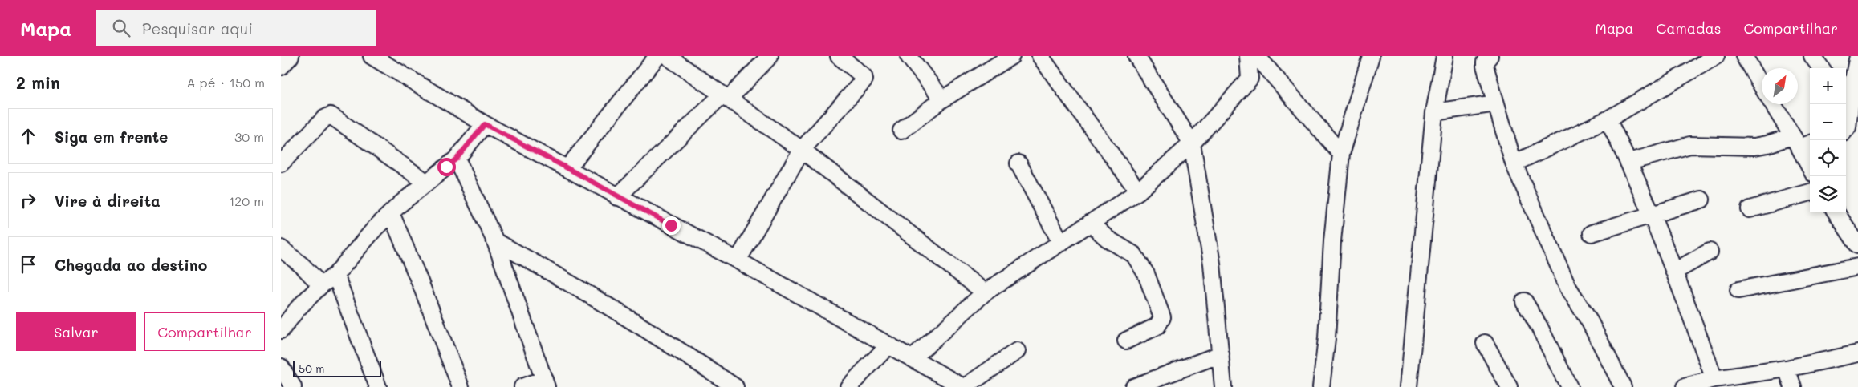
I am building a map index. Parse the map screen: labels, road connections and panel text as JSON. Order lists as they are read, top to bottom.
{
  "scale_bar": "50 m",
  "north": "top right",
  "page": {
    "header": "Mapa",
    "search": "Pesquisar aqui",
    "nav": ["Mapa", "Camadas", "Compartilhar"],
    "heading": ["2 min", "A pé · 150 m"],
    "map_buttons": ["+", "−"],
    "list": [
      ["Siga em frente", "30 m"],
      ["Vire à direita", "120 m"],
      "Chegada ao destino"
    ],
    "buttons": ["Salvar", "Compartilhar"],
    "scale": "50 m"
  }
}
